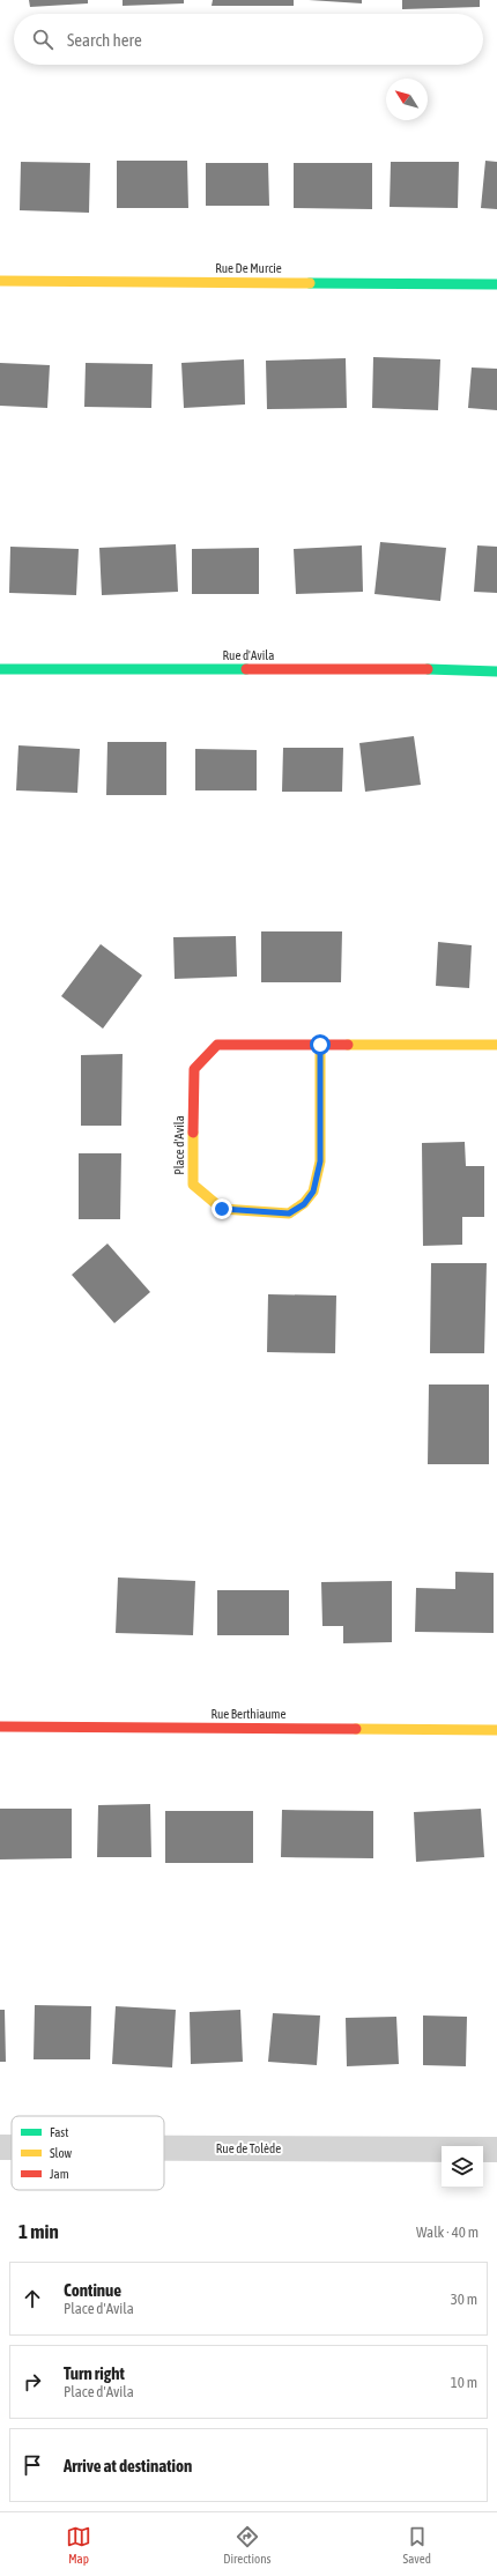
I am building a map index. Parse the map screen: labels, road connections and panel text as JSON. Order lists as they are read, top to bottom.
{
  "streets": {
    "street": [
      "Rue De Murcie",
      "Rue d'Avila",
      "Place d'Avila",
      "Rue Berthiaume",
      "Rue de Tolède"
    ]
  },
  "legend": ["Fast", "Slow", "Jam"],
  "north": "top left",
  "page": {
    "search": "Search here",
    "heading": ["1 min", "Walk · 40 m"],
    "list": [
      ["Continue", "Place d'Avila", "30 m"],
      ["Turn right", "Place d'Avila", "10 m"],
      "Arrive at destination"
    ],
    "nav": ["Map", "Directions", "Saved"]
  }
}
